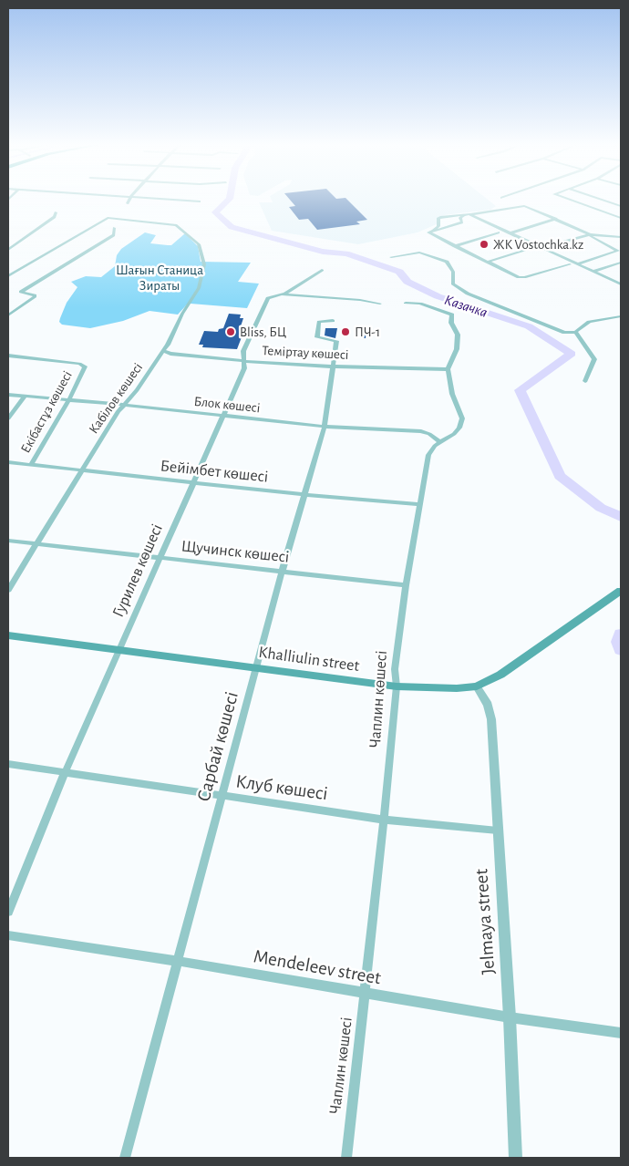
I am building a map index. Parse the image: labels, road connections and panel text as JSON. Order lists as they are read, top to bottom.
{
  "streets": {
    "main road": ["Khalliulin street"],
    "street": [
      "Теміртау көшесі",
      "Кабілов көшесі",
      "Блок көшесі",
      "Екібастұз көшесі",
      "Бейімбет көшесі",
      "Щучинск көшесі",
      "Гурилев көшесі",
      "Чаплин көшесі",
      "Сарбай көшесі",
      "Клуб көшесі",
      "Jelmaya street",
      "Mendeleev street"
    ]
  },
  "crossings": [
    ["Теміртау көшесі", "Кабілов көшесі"],
    ["Теміртау көшесі", "Гурилев көшесі"],
    ["Теміртау көшесі", "Чаплин көшесі"],
    ["Теміртау көшесі", "Сарбай көшесі"],
    ["Кабілов көшесі", "Блок көшесі"],
    ["Кабілов көшесі", "Бейімбет көшесі"],
    ["Кабілов көшесі", "Щучинск көшесі"],
    ["Блок көшесі", "Екібастұз көшесі"],
    ["Блок көшесі", "Гурилев көшесі"],
    ["Блок көшесі", "Чаплин көшесі"],
    ["Блок көшесі", "Сарбай көшесі"],
    ["Екібастұз көшесі", "Бейімбет көшесі"],
    ["Бейімбет көшесі", "Гурилев көшесі"],
    ["Бейімбет көшесі", "Чаплин көшесі"],
    ["Бейімбет көшесі", "Сарбай көшесі"],
    ["Щучинск көшесі", "Гурилев көшесі"],
    ["Щучинск көшесі", "Чаплин көшесі"],
    ["Щучинск көшесі", "Сарбай көшесі"],
    ["Гурилев көшесі", "Khalliulin street"],
    ["Гурилев көшесі", "Клуб көшесі"],
    ["Khalliulin street", "Чаплин көшесі"],
    ["Khalliulin street", "Сарбай көшесі"],
    ["Khalliulin street", "Jelmaya street"],
    ["Чаплин көшесі", "Клуб көшесі"],
    ["Чаплин көшесі", "Mendeleev street"],
    ["Сарбай көшесі", "Клуб көшесі"],
    ["Сарбай көшесі", "Mendeleev street"],
    ["Клуб көшесі", "Jelmaya street"],
    ["Jelmaya street", "Mendeleev street"]
  ],
  "water": ["Казачка"],
  "parks": ["Шағын Станица Зираты"],
  "places": ["ЖК Vostochka.kz", "Bliss, БЦ", "ПЧ-1"]
}
